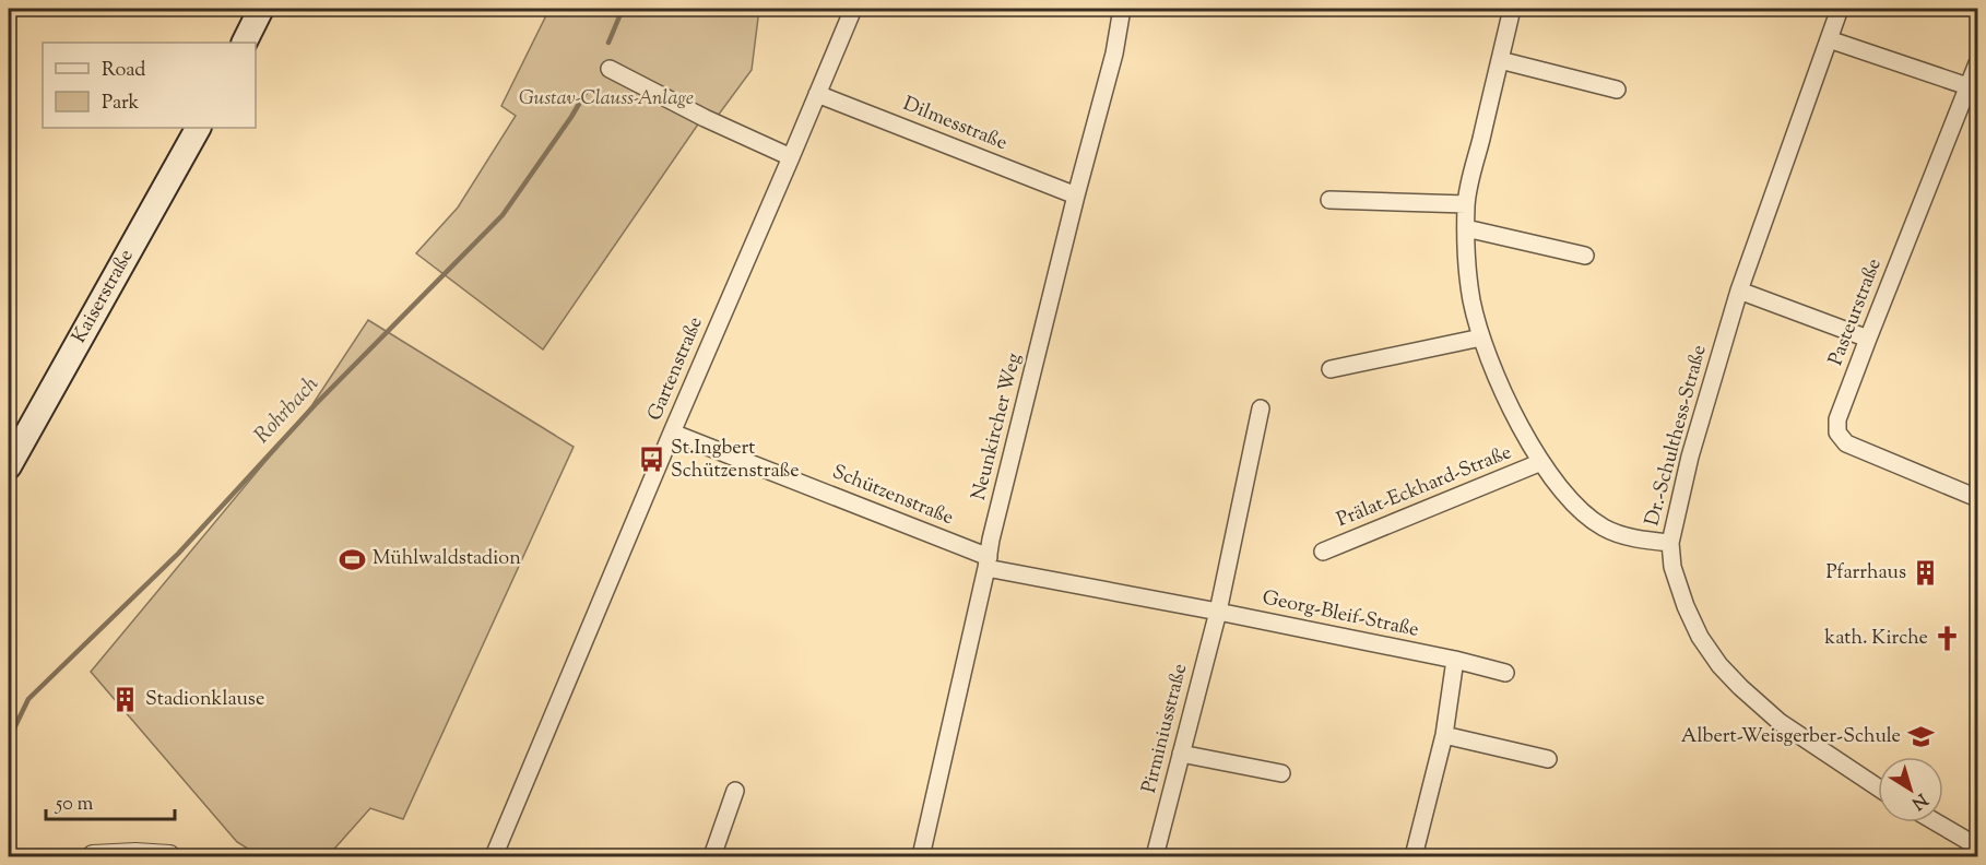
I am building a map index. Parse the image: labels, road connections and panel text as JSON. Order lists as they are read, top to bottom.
{
  "streets": {
    "main road": ["Kaiserstraße"],
    "street": [
      "Dilmesstraße",
      "Pasteurstraße",
      "Gartenstraße",
      "Neunkircher Weg",
      "Dr.-Schulthess-Straße",
      "Prälat-Eckhard-Straße",
      "Schützenstraße",
      "Georg-Bleif-Straße",
      "Pirminiusstraße"
    ]
  },
  "crossings": [
    ["Dilmesstraße", "Gartenstraße"],
    ["Dilmesstraße", "Neunkircher Weg"],
    ["Gartenstraße", "Schützenstraße"],
    ["Neunkircher Weg", "Schützenstraße"],
    ["Neunkircher Weg", "Georg-Bleif-Straße"],
    ["Dr.-Schulthess-Straße", "Prälat-Eckhard-Straße"],
    ["Schützenstraße", "Georg-Bleif-Straße"],
    ["Georg-Bleif-Straße", "Pirminiusstraße"]
  ],
  "water": ["Rohrbach"],
  "parks": ["Gustav-Clauss-Anlage"],
  "places": {
    "bus stop": ["St.Ingbert Schützenstraße"],
    "sports": ["Mühlwaldstadion"],
    "building": ["Pfarrhaus", "Stadionklause"],
    "church": ["kath. Kirche"],
    "school or university": ["Albert-Weisgerber-Schule"]
  },
  "legend": ["Road", "Park"],
  "scale_bar": "50 m",
  "north": "bottom right"
}
